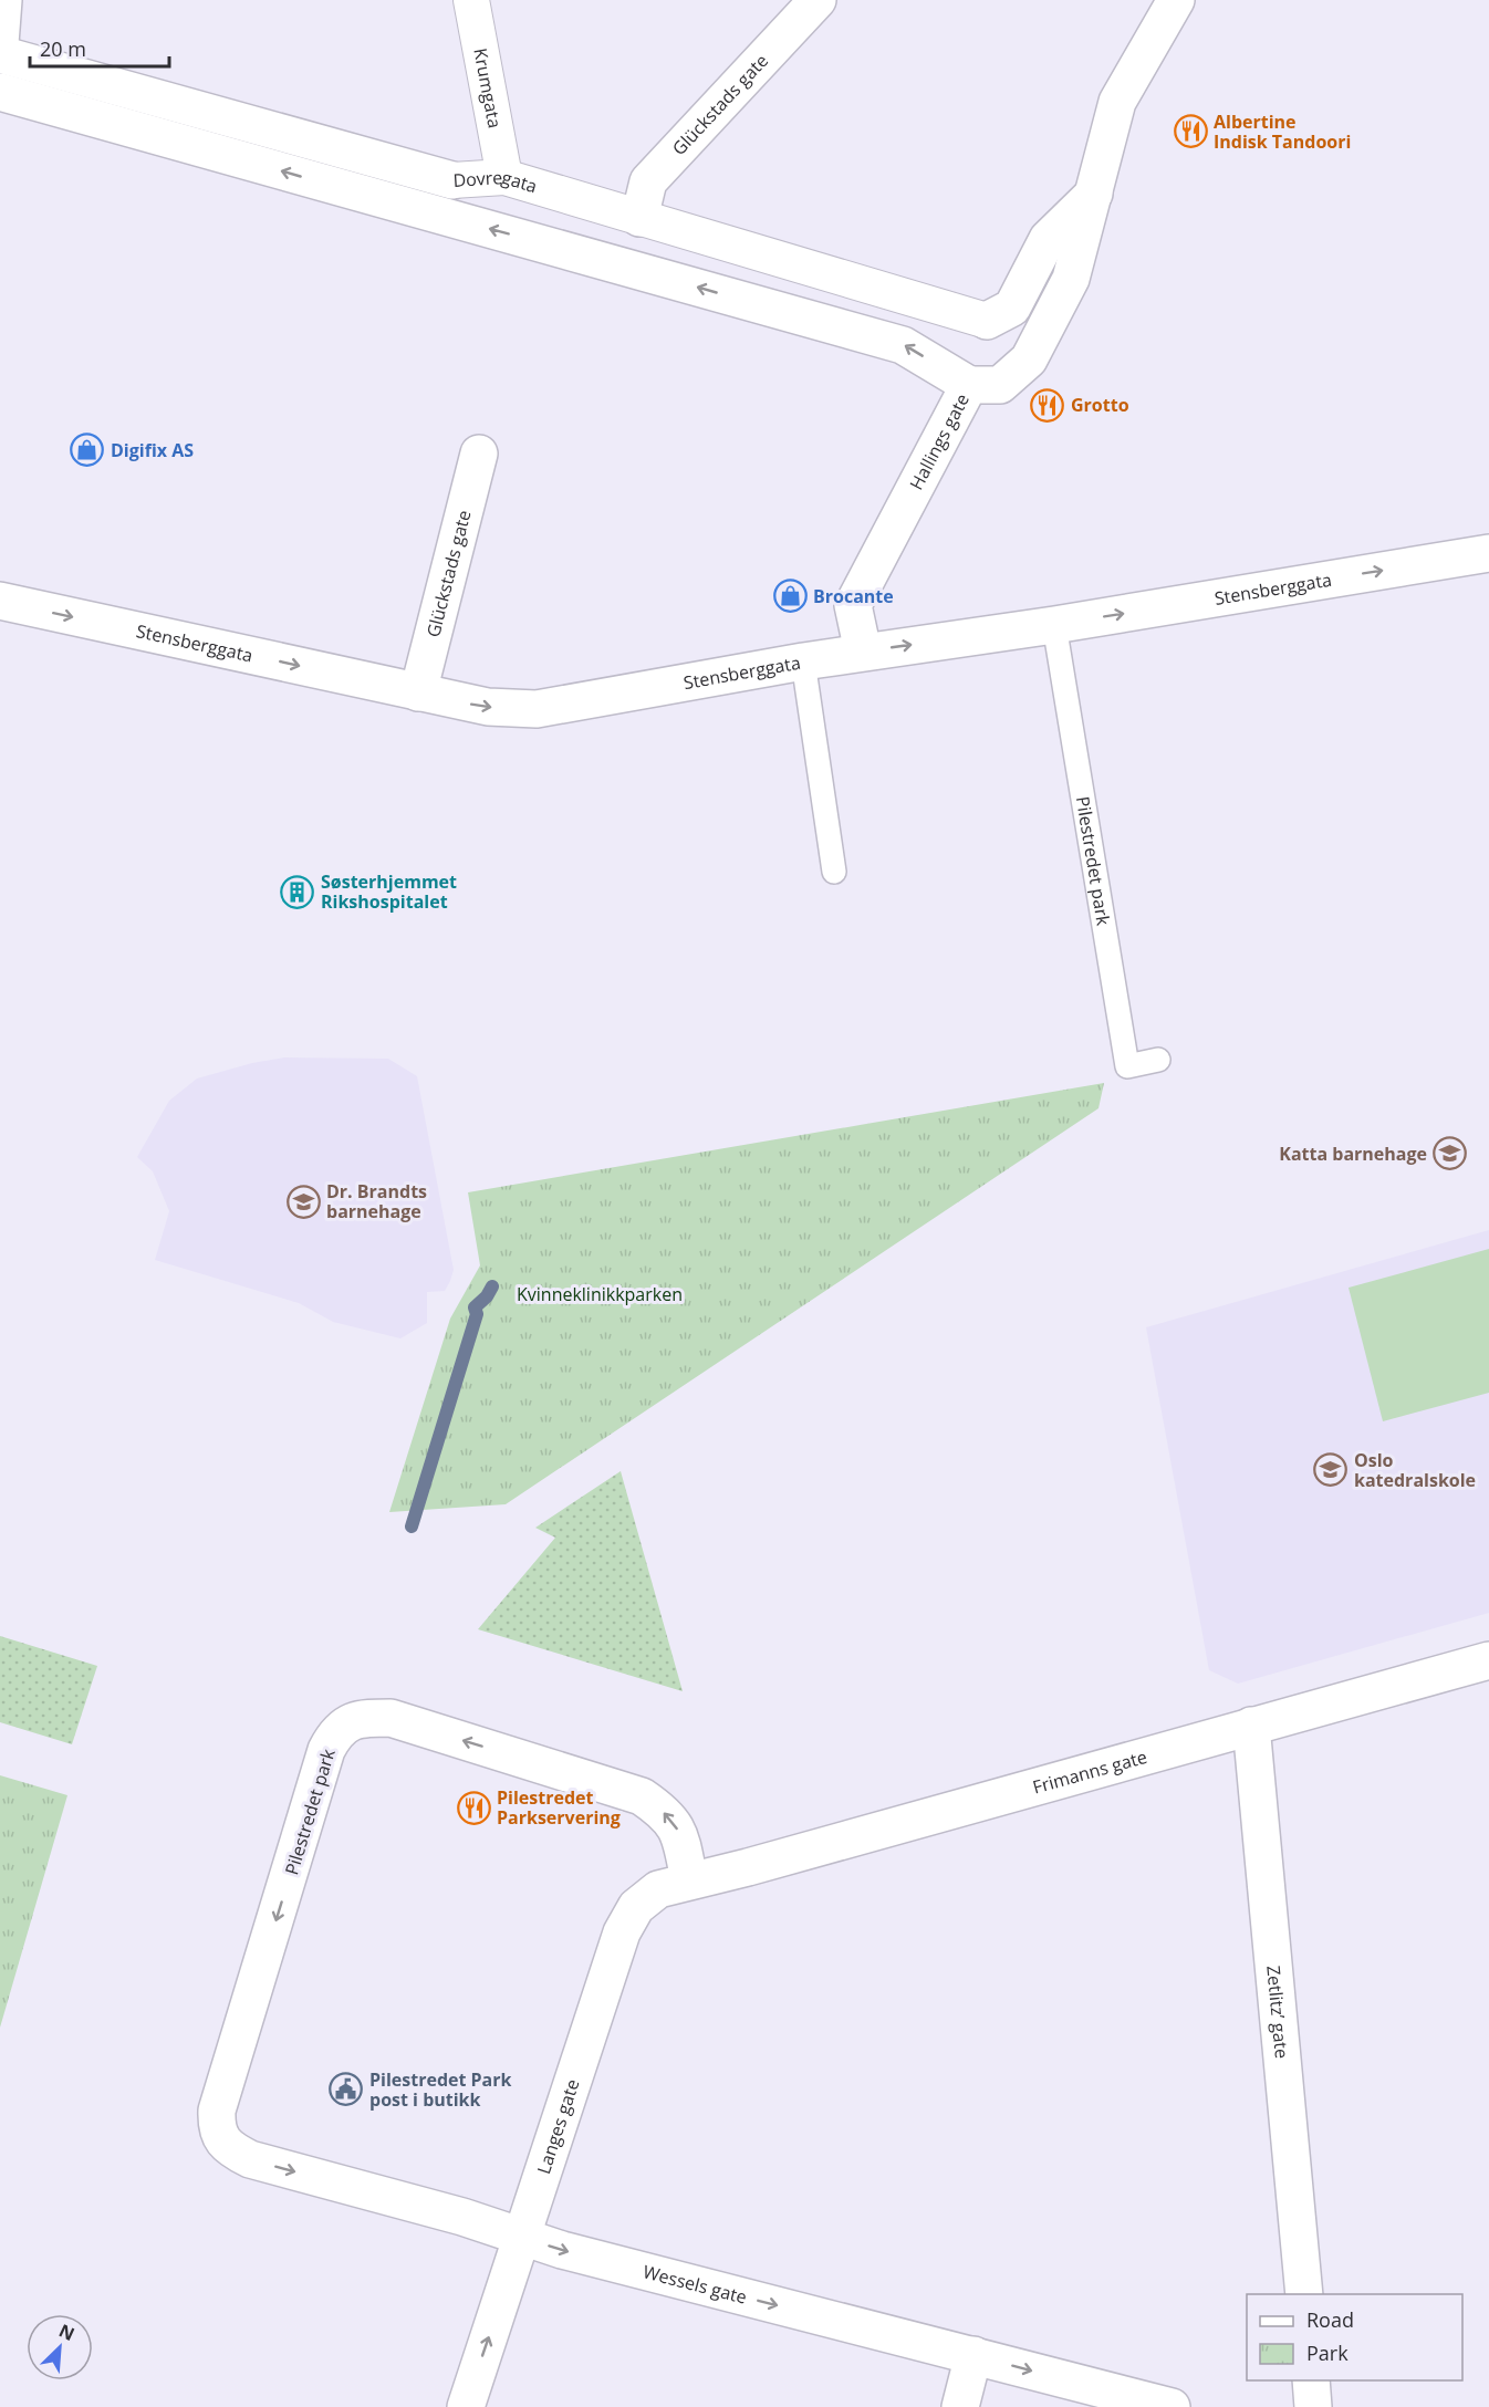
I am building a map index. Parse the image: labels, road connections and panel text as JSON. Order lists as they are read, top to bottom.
{
  "streets": {
    "street": [
      "Krumgata",
      "Glückstads gate",
      "Dovregata",
      "Hallings gate",
      "Stensberggata",
      "Pilestredet park",
      "Frimanns gate",
      "Zetlitz’ gate",
      "Langes gate",
      "Wessels gate"
    ]
  },
  "crossings": [
    ["Krumgata", "Dovregata"],
    ["Glückstads gate", "Dovregata"],
    ["Glückstads gate", "Stensberggata"],
    ["Hallings gate", "Stensberggata"],
    ["Stensberggata", "Pilestredet park"],
    ["Pilestredet park", "Frimanns gate"],
    ["Pilestredet park", "Langes gate"],
    ["Pilestredet park", "Wessels gate"],
    ["Frimanns gate", "Zetlitz’ gate"],
    ["Frimanns gate", "Langes gate"],
    ["Langes gate", "Wessels gate"]
  ],
  "one_way": ["Stensberggata", "Wessels gate"],
  "parks": ["Kvinneklinikkparken"],
  "places": {
    "restaurant": ["Albertine Indisk Tandoori", "Grotto", "Pilestredet Parkservering"],
    "shop": ["Digifix AS", "Brocante"],
    "building": ["Søsterhjemmet Rikshospitalet"],
    "school or university": ["Katta barnehage", "Dr. Brandts barnehage", "Oslo katedralskole"],
    "public building": ["Pilestredet Park post i butikk"]
  },
  "legend": ["Road", "Park"],
  "scale_bar": "20 m",
  "north": "top right"
}
